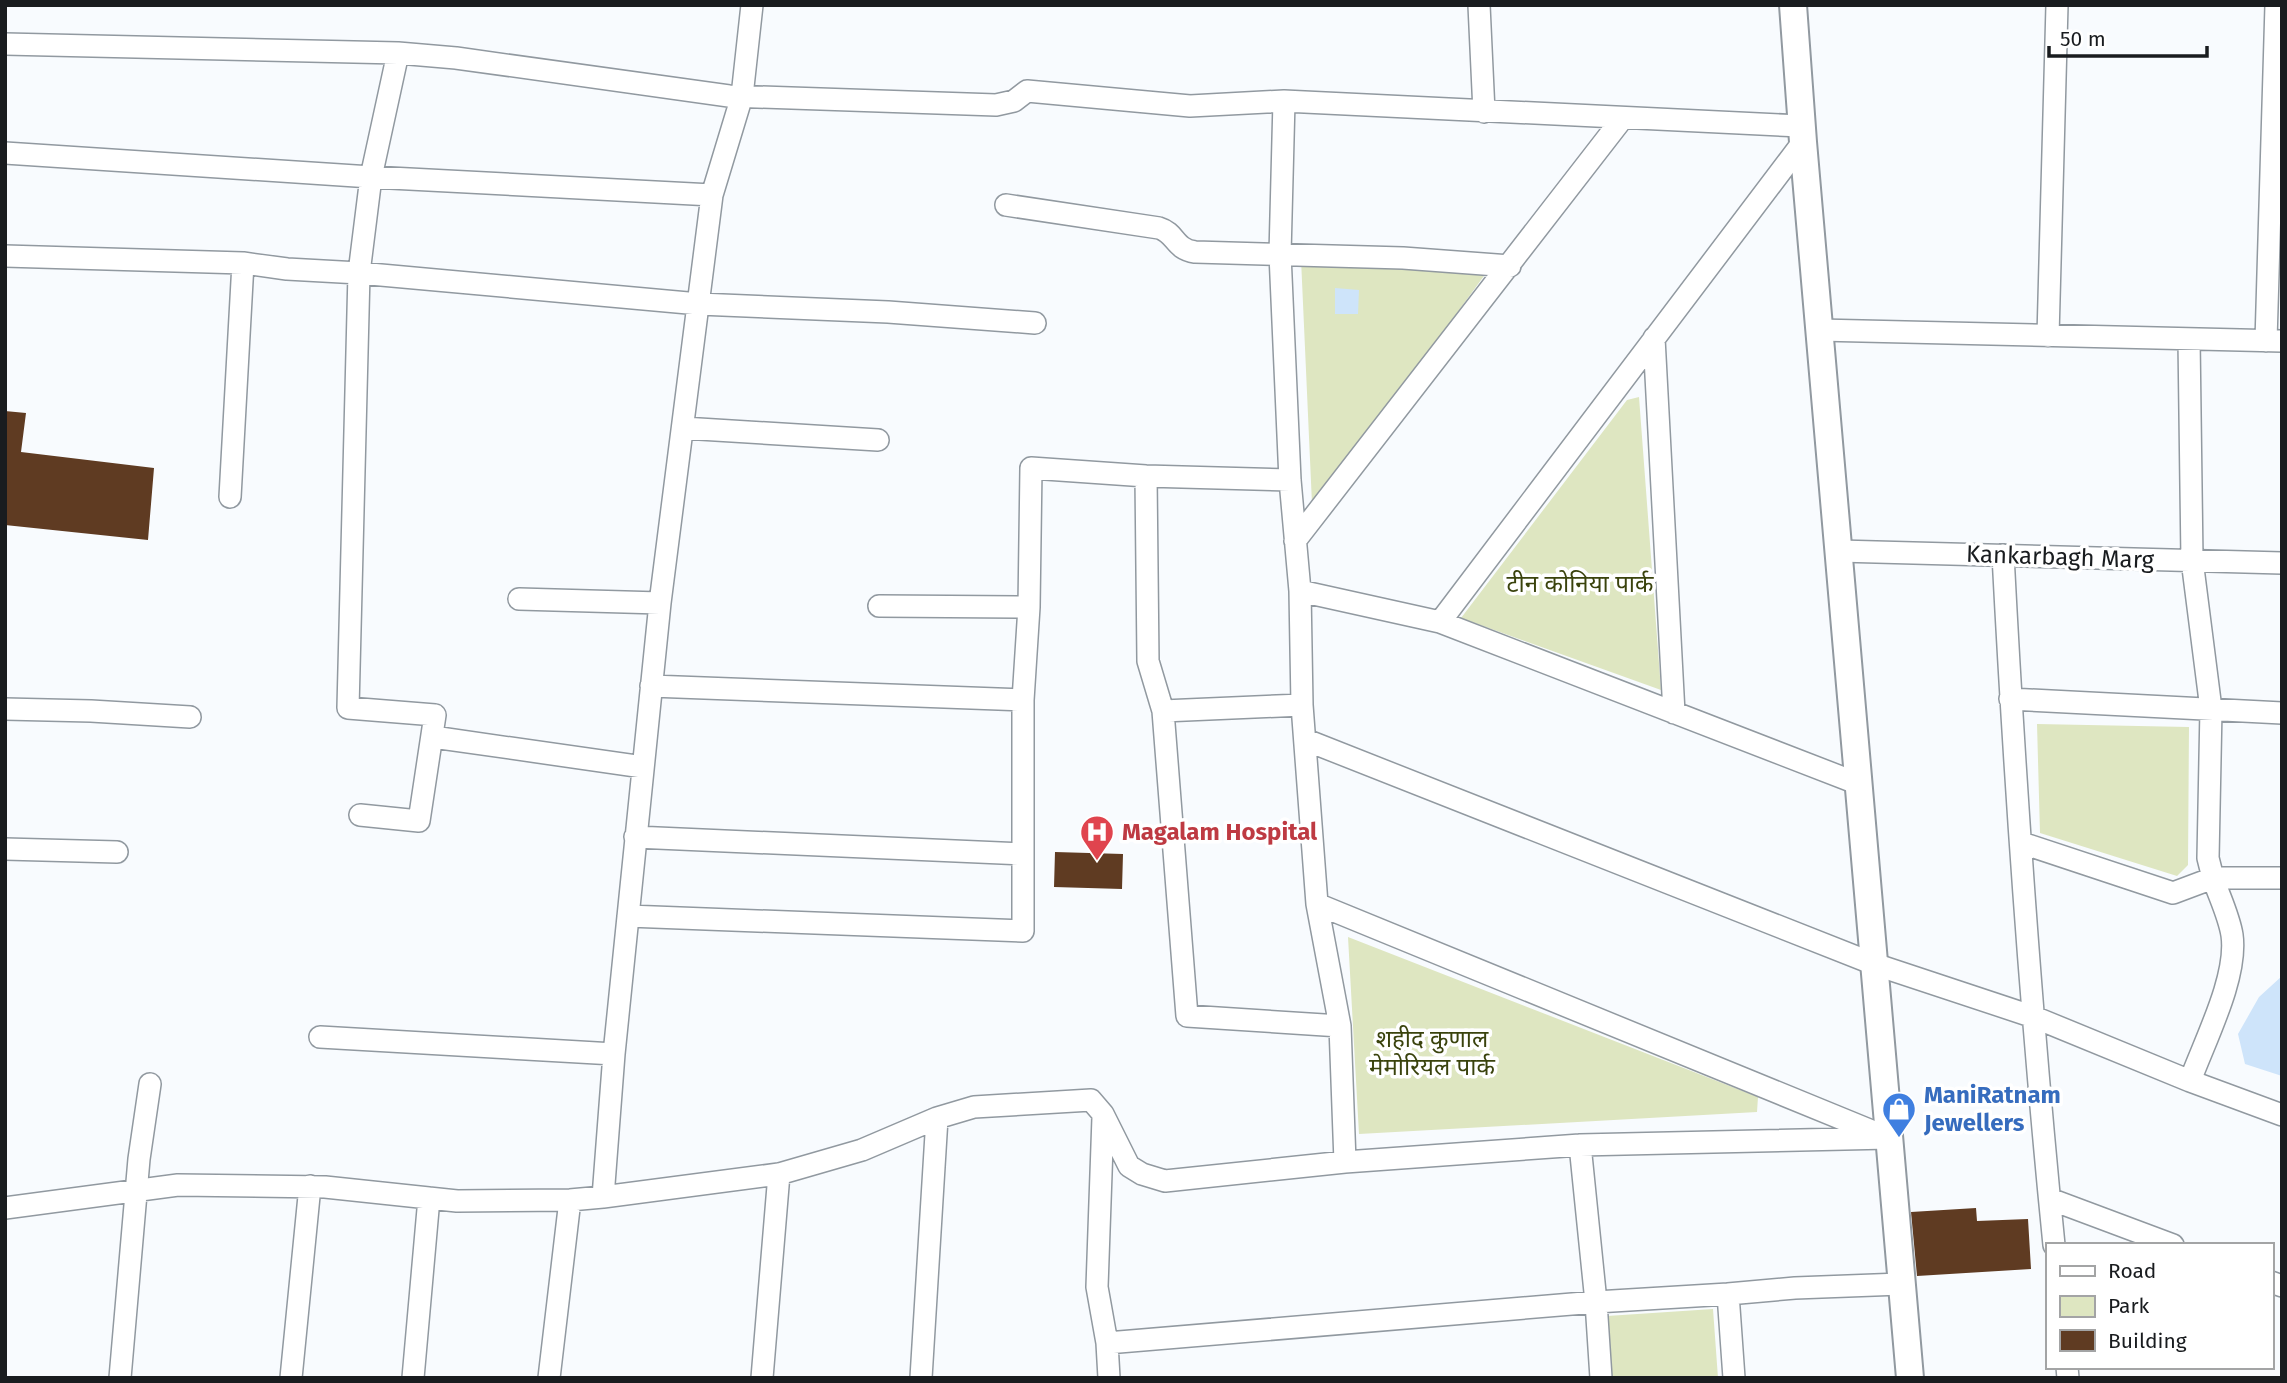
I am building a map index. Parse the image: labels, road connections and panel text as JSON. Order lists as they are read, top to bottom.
{
  "streets": {
    "street": ["Kankarbagh Marg"]
  },
  "parks": ["टीन कोनिया पार्क", "शहीद कुणाल मेमोरियल पार्क"],
  "places": {
    "hospital": ["Magalam Hospital"],
    "shop": ["ManiRatnam Jewellers"]
  },
  "legend": ["Road", "Park", "Building"],
  "scale_bar": "50 m"
}
